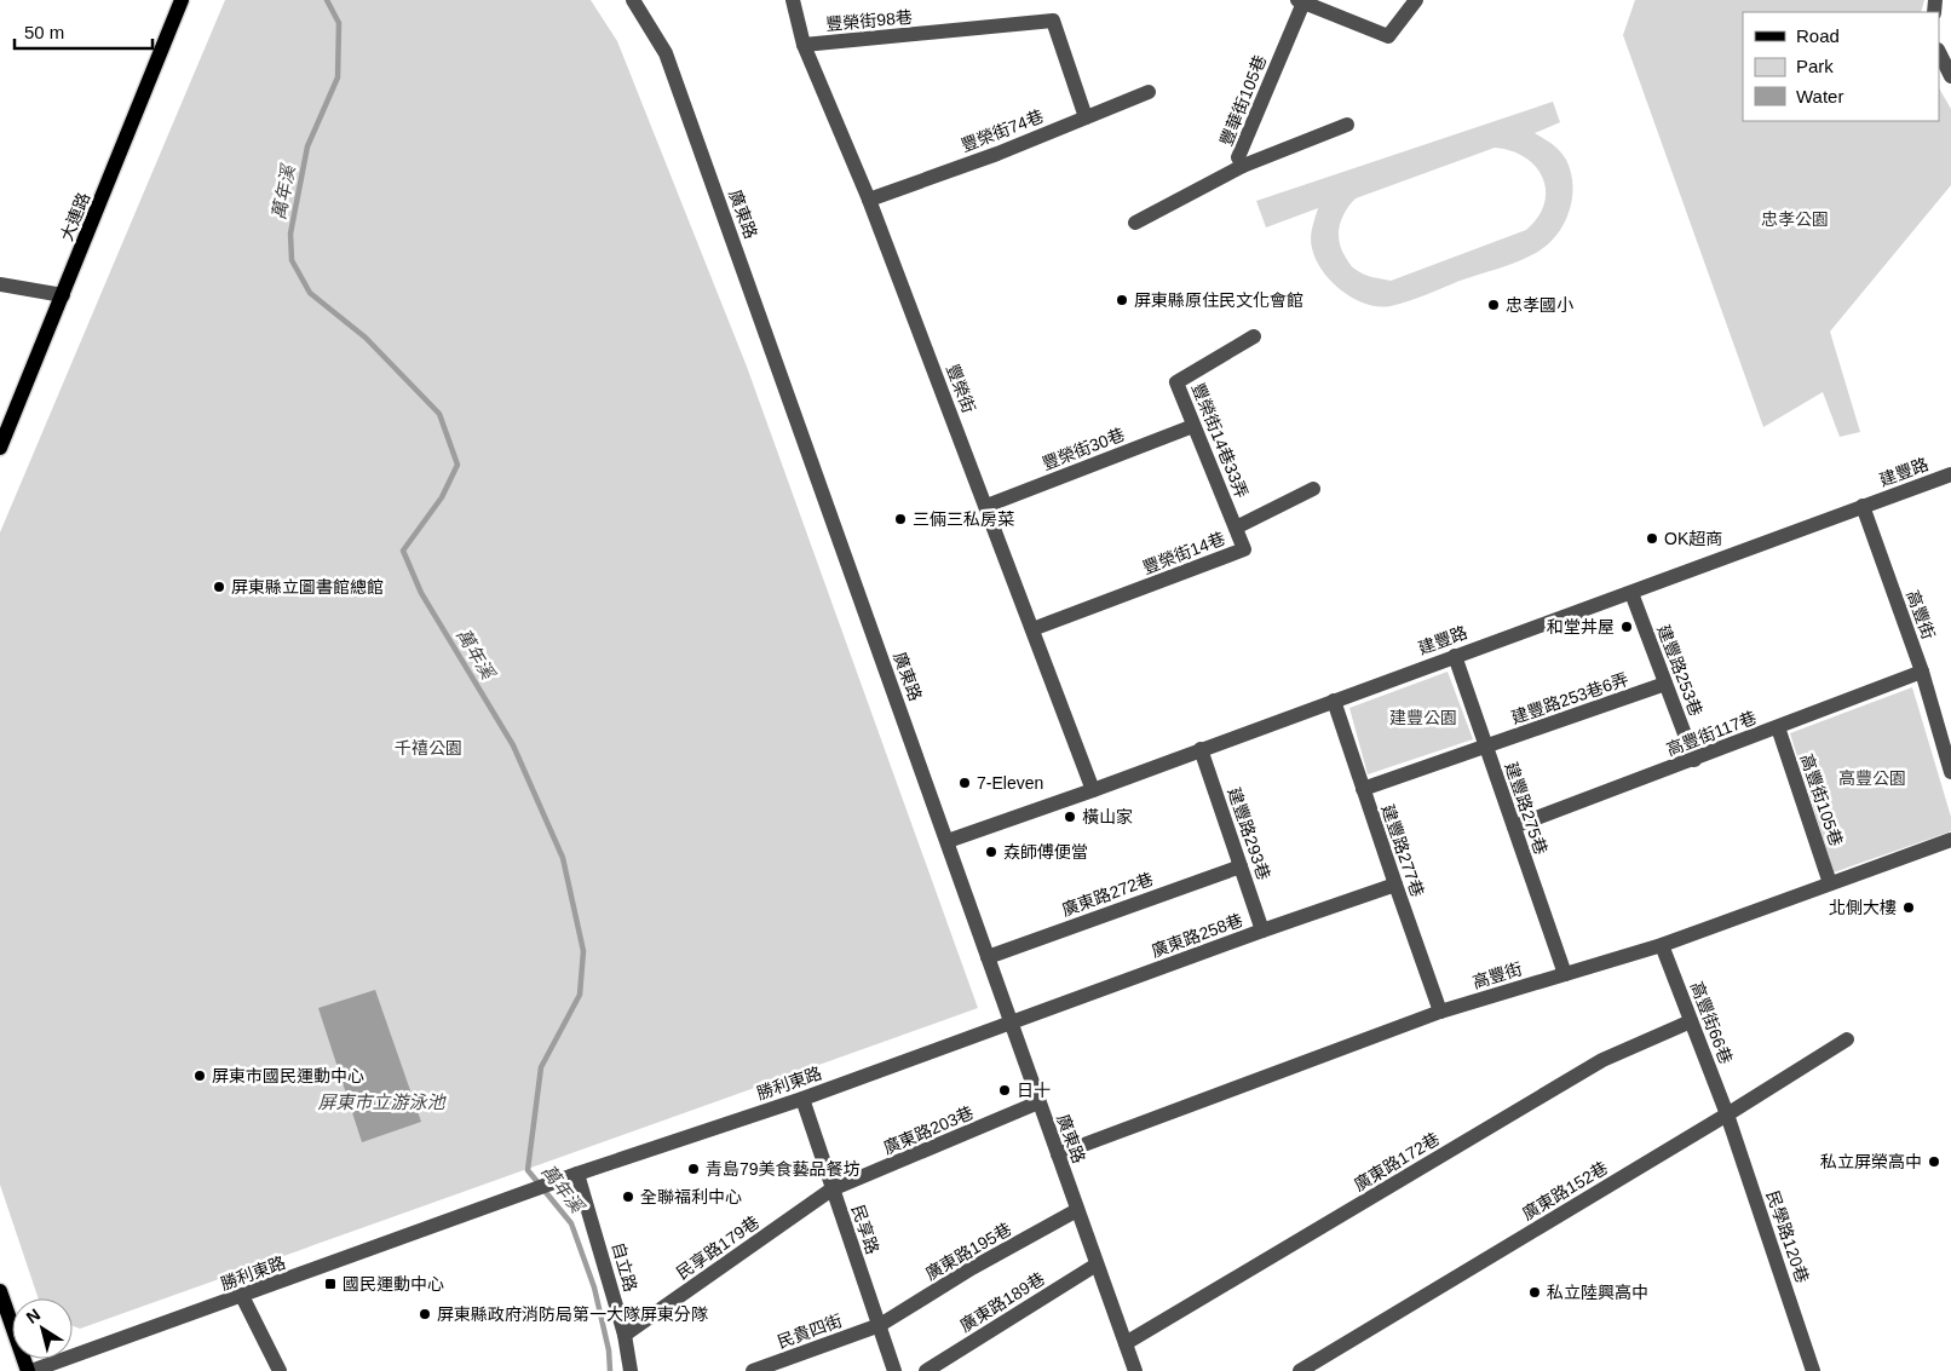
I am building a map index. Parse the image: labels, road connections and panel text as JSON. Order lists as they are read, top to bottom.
{
  "streets": {
    "main road": ["大連路"],
    "street": [
      "豐榮街98巷",
      "豐華街105巷",
      "豐榮街74巷",
      "廣東路",
      "豐榮街",
      "豐榮街14巷33弄",
      "豐榮街30巷",
      "建豐路",
      "豐榮街14巷",
      "高豐街",
      "建豐路253巷",
      "建豐路253巷6弄",
      "高豐街117巷",
      "高豐街105巷",
      "建豐路275巷",
      "建豐路293巷",
      "建豐路277巷",
      "廣東路272巷",
      "廣東路258巷",
      "高豐街66巷",
      "勝利東路",
      "廣東路203巷",
      "廣東路172巷",
      "廣東路152巷",
      "民享路",
      "民學路120巷",
      "民享路179巷",
      "廣東路195巷",
      "自立路",
      "廣東路189巷",
      "民貴四街"
    ]
  },
  "crossings": [
    ["豐榮街98巷", "豐榮街74巷"],
    ["豐榮街98巷", "豐榮街"],
    ["豐榮街74巷", "豐榮街"],
    ["廣東路", "建豐路"],
    ["廣東路", "高豐街"],
    ["廣東路", "廣東路272巷"],
    ["廣東路", "廣東路258巷"],
    ["廣東路", "勝利東路"],
    ["廣東路", "廣東路203巷"],
    ["廣東路", "廣東路172巷"],
    ["廣東路", "廣東路195巷"],
    ["廣東路", "廣東路189巷"],
    ["豐榮街", "豐榮街30巷"],
    ["豐榮街", "建豐路"],
    ["豐榮街", "豐榮街14巷"],
    ["豐榮街14巷33弄", "豐榮街30巷"],
    ["豐榮街14巷33弄", "豐榮街14巷"],
    ["建豐路", "高豐街"],
    ["建豐路", "建豐路253巷"],
    ["建豐路", "建豐路275巷"],
    ["建豐路", "建豐路293巷"],
    ["建豐路", "建豐路277巷"],
    ["高豐街", "高豐街117巷"],
    ["高豐街", "高豐街105巷"],
    ["高豐街", "建豐路275巷"],
    ["高豐街", "建豐路277巷"],
    ["高豐街", "高豐街66巷"],
    ["建豐路253巷", "建豐路253巷6弄"],
    ["建豐路253巷", "高豐街117巷"],
    ["建豐路253巷6弄", "建豐路275巷"],
    ["建豐路253巷6弄", "建豐路277巷"],
    ["高豐街117巷", "高豐街105巷"],
    ["高豐街117巷", "建豐路275巷"],
    ["建豐路293巷", "廣東路272巷"],
    ["建豐路293巷", "廣東路258巷"],
    ["建豐路277巷", "廣東路258巷"],
    ["廣東路258巷", "勝利東路"],
    ["高豐街66巷", "廣東路172巷"],
    ["高豐街66巷", "廣東路152巷"],
    ["高豐街66巷", "民學路120巷"],
    ["勝利東路", "民享路"],
    ["勝利東路", "自立路"],
    ["廣東路203巷", "民享路"],
    ["廣東路203巷", "民享路179巷"],
    ["廣東路152巷", "民學路120巷"],
    ["民享路", "民享路179巷"],
    ["民享路", "廣東路195巷"],
    ["民享路", "民貴四街"],
    ["民享路179巷", "自立路"],
    ["廣東路195巷", "民貴四街"]
  ],
  "water": ["萬年溪", "屏東市立游泳池"],
  "parks": [
    "忠孝公園",
    "建豐公園",
    "千禧公園",
    "高豐公園"
  ],
  "places": {
    "other": [
      "屏東縣原住民文化會館",
      "忠孝國小",
      "三倆三私房菜",
      "OK超商",
      "屏東縣立圖書館總館",
      "和堂丼屋",
      "7-Eleven",
      "橫山家",
      "𡘙師傅便當",
      "北側大樓",
      "屏東市國民運動中心",
      "日十",
      "私立屏榮高中",
      "青島79美食藝品餐坊",
      "全聯福利中心",
      "私立陸興高中",
      "屏東縣政府消防局第一大隊屏東分隊"
    ],
    "transit": ["國民運動中心"]
  },
  "legend": ["Road", "Park", "Water"],
  "scale_bar": "50 m",
  "north": "top left"
}
